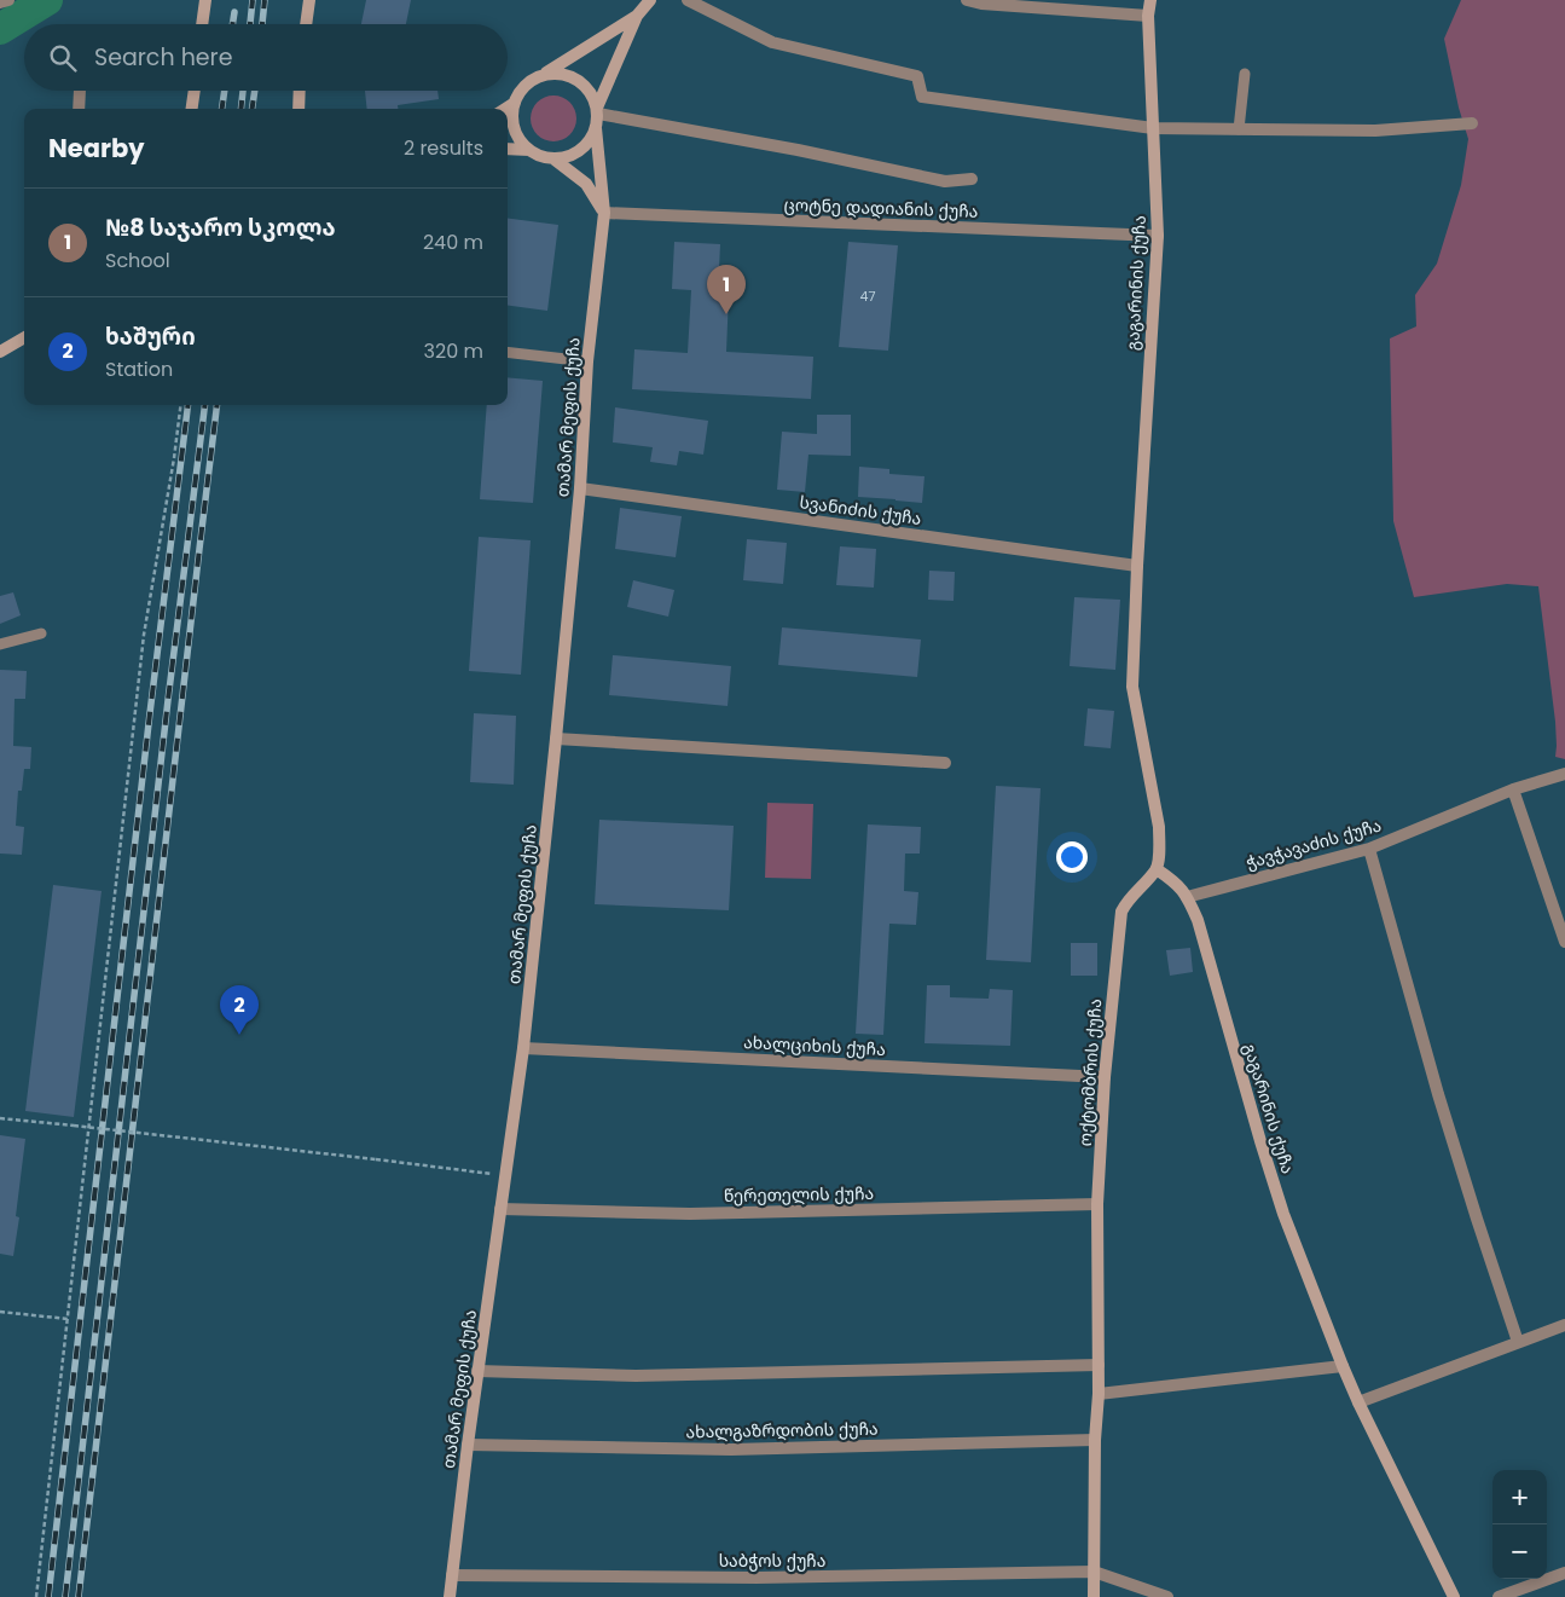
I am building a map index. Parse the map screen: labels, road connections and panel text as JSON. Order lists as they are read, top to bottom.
{
  "streets": {
    "street": [
      "ცოტნე დადიანის ქუჩა",
      "გაგარინის ქუჩა",
      "თამარ მეფის ქუჩა",
      "სვანიძის ქუჩა",
      "ჭავჭავაძის ქუჩა",
      "ახალციხის ქუჩა",
      "ოქტომბრის ქუჩა",
      "წერეთელის ქუჩა",
      "ახალგაზრდობის ქუჩა",
      "საბჭოს ქუჩა"
    ]
  },
  "crossings": [
    ["ცოტნე დადიანის ქუჩა", "გაგარინის ქუჩა"],
    ["ცოტნე დადიანის ქუჩა", "თამარ მეფის ქუჩა"],
    ["გაგარინის ქუჩა", "სვანიძის ქუჩა"],
    ["გაგარინის ქუჩა", "ჭავჭავაძის ქუჩა"],
    ["გაგარინის ქუჩა", "ოქტომბრის ქუჩა"],
    ["თამარ მეფის ქუჩა", "სვანიძის ქუჩა"],
    ["თამარ მეფის ქუჩა", "ახალციხის ქუჩა"],
    ["თამარ მეფის ქუჩა", "წერეთელის ქუჩა"],
    ["თამარ მეფის ქუჩა", "ახალგაზრდობის ქუჩა"],
    ["თამარ მეფის ქუჩა", "საბჭოს ქუჩა"],
    ["ახალციხის ქუჩა", "ოქტომბრის ქუჩა"],
    ["ოქტომბრის ქუჩა", "წერეთელის ქუჩა"],
    ["ოქტომბრის ქუჩა", "ახალგაზრდობის ქუჩა"],
    ["ოქტომბრის ქუჩა", "საბჭოს ქუჩა"]
  ],
  "house_numbers": ["47"],
  "page": {
    "search": "Search here",
    "heading": ["Nearby", "2 results"],
    "list": [
      {
        "mark": "1",
        "name": "№8 საჯარო სკოლა",
        "note": "School",
        "value": "240 m"
      },
      {
        "mark": "2",
        "name": "ხაშური",
        "note": "Station",
        "value": "320 m"
      }
    ],
    "pins": ["1", "2"],
    "map_buttons": ["+", "−"]
  }
}
